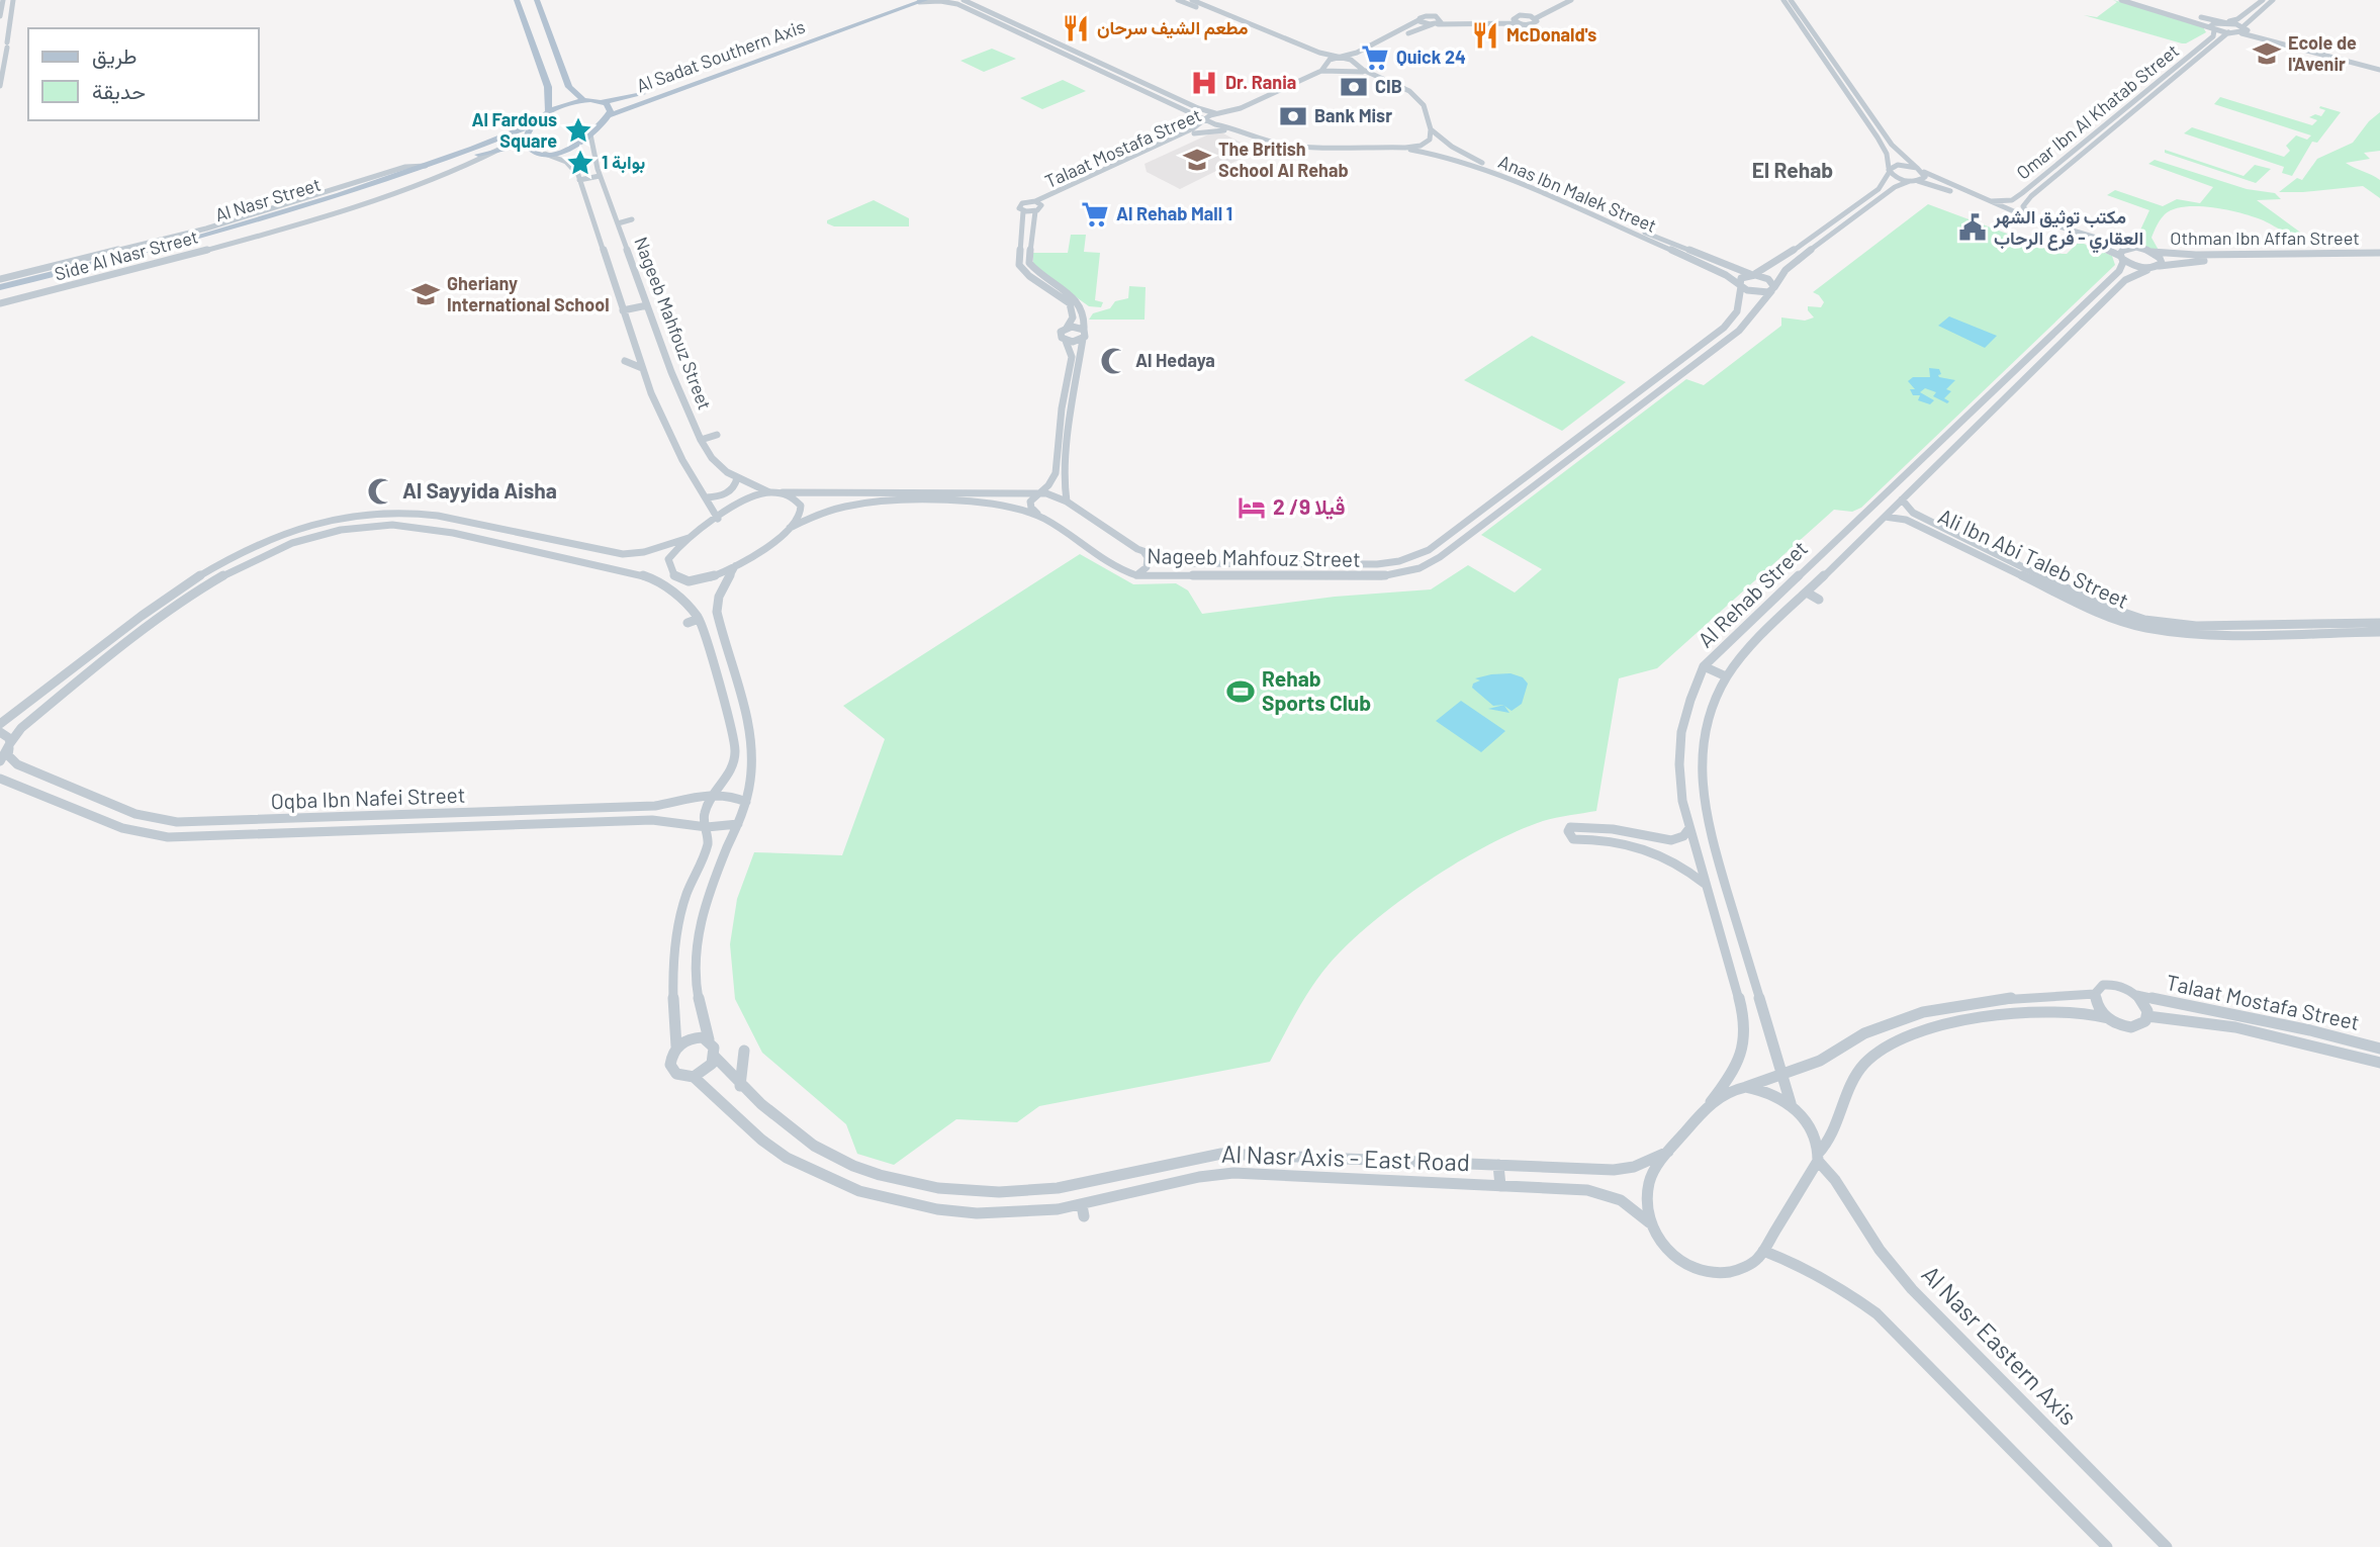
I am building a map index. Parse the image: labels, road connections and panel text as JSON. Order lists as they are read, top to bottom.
{
  "streets": {
    "main road": ["Al Sadat Southern Axis", "Al Nasr Street"],
    "street": [
      "Omar Ibn Al Khatab Street",
      "Talaat Mostafa Street",
      "Anas Ibn Malek Street",
      "Othman Ibn Affan Street",
      "Side Al Nasr Street",
      "Nageeb Mahfouz Street",
      "Ali Ibn Abi Taleb Street",
      "Al Rehab Street",
      "Oqba Ibn Nafei Street",
      "Al Nasr Axis - East Road",
      "Al Nasr Eastern Axis"
    ]
  },
  "crossings": [
    ["Al Nasr Street", "Side Al Nasr Street"],
    ["Othman Ibn Affan Street", "Al Rehab Street"],
    ["Ali Ibn Abi Taleb Street", "Al Rehab Street"],
    ["Al Rehab Street", "Al Nasr Axis - East Road"],
    ["Al Rehab Street", "Al Nasr Eastern Axis"],
    ["Al Nasr Axis - East Road", "Al Nasr Eastern Axis"]
  ],
  "districts": ["El Rehab"],
  "places": {
    "restaurant": ["مطعم الشيف سرحان", "McDonald's"],
    "school or university": ["Ecole de l'Avenir", "The British School Al Rehab", "Gheriany International School"],
    "supermarket": ["Quick 24", "Al Rehab Mall 1"],
    "hospital": ["Dr. Rania"],
    "bank": ["CIB", "Bank Misr"],
    "place": ["Al Fardous Square", "بوابة 1"],
    "public building": ["مكتب توثيق الشهر العقاري - فرع الرحاب"],
    "mosque": ["Al Hedaya", "Al Sayyida Aisha"],
    "hotel": ["ڤيلا 9/ 2"],
    "sports": ["Rehab Sports Club"]
  },
  "legend": ["طريق", "حديقة"]
}
